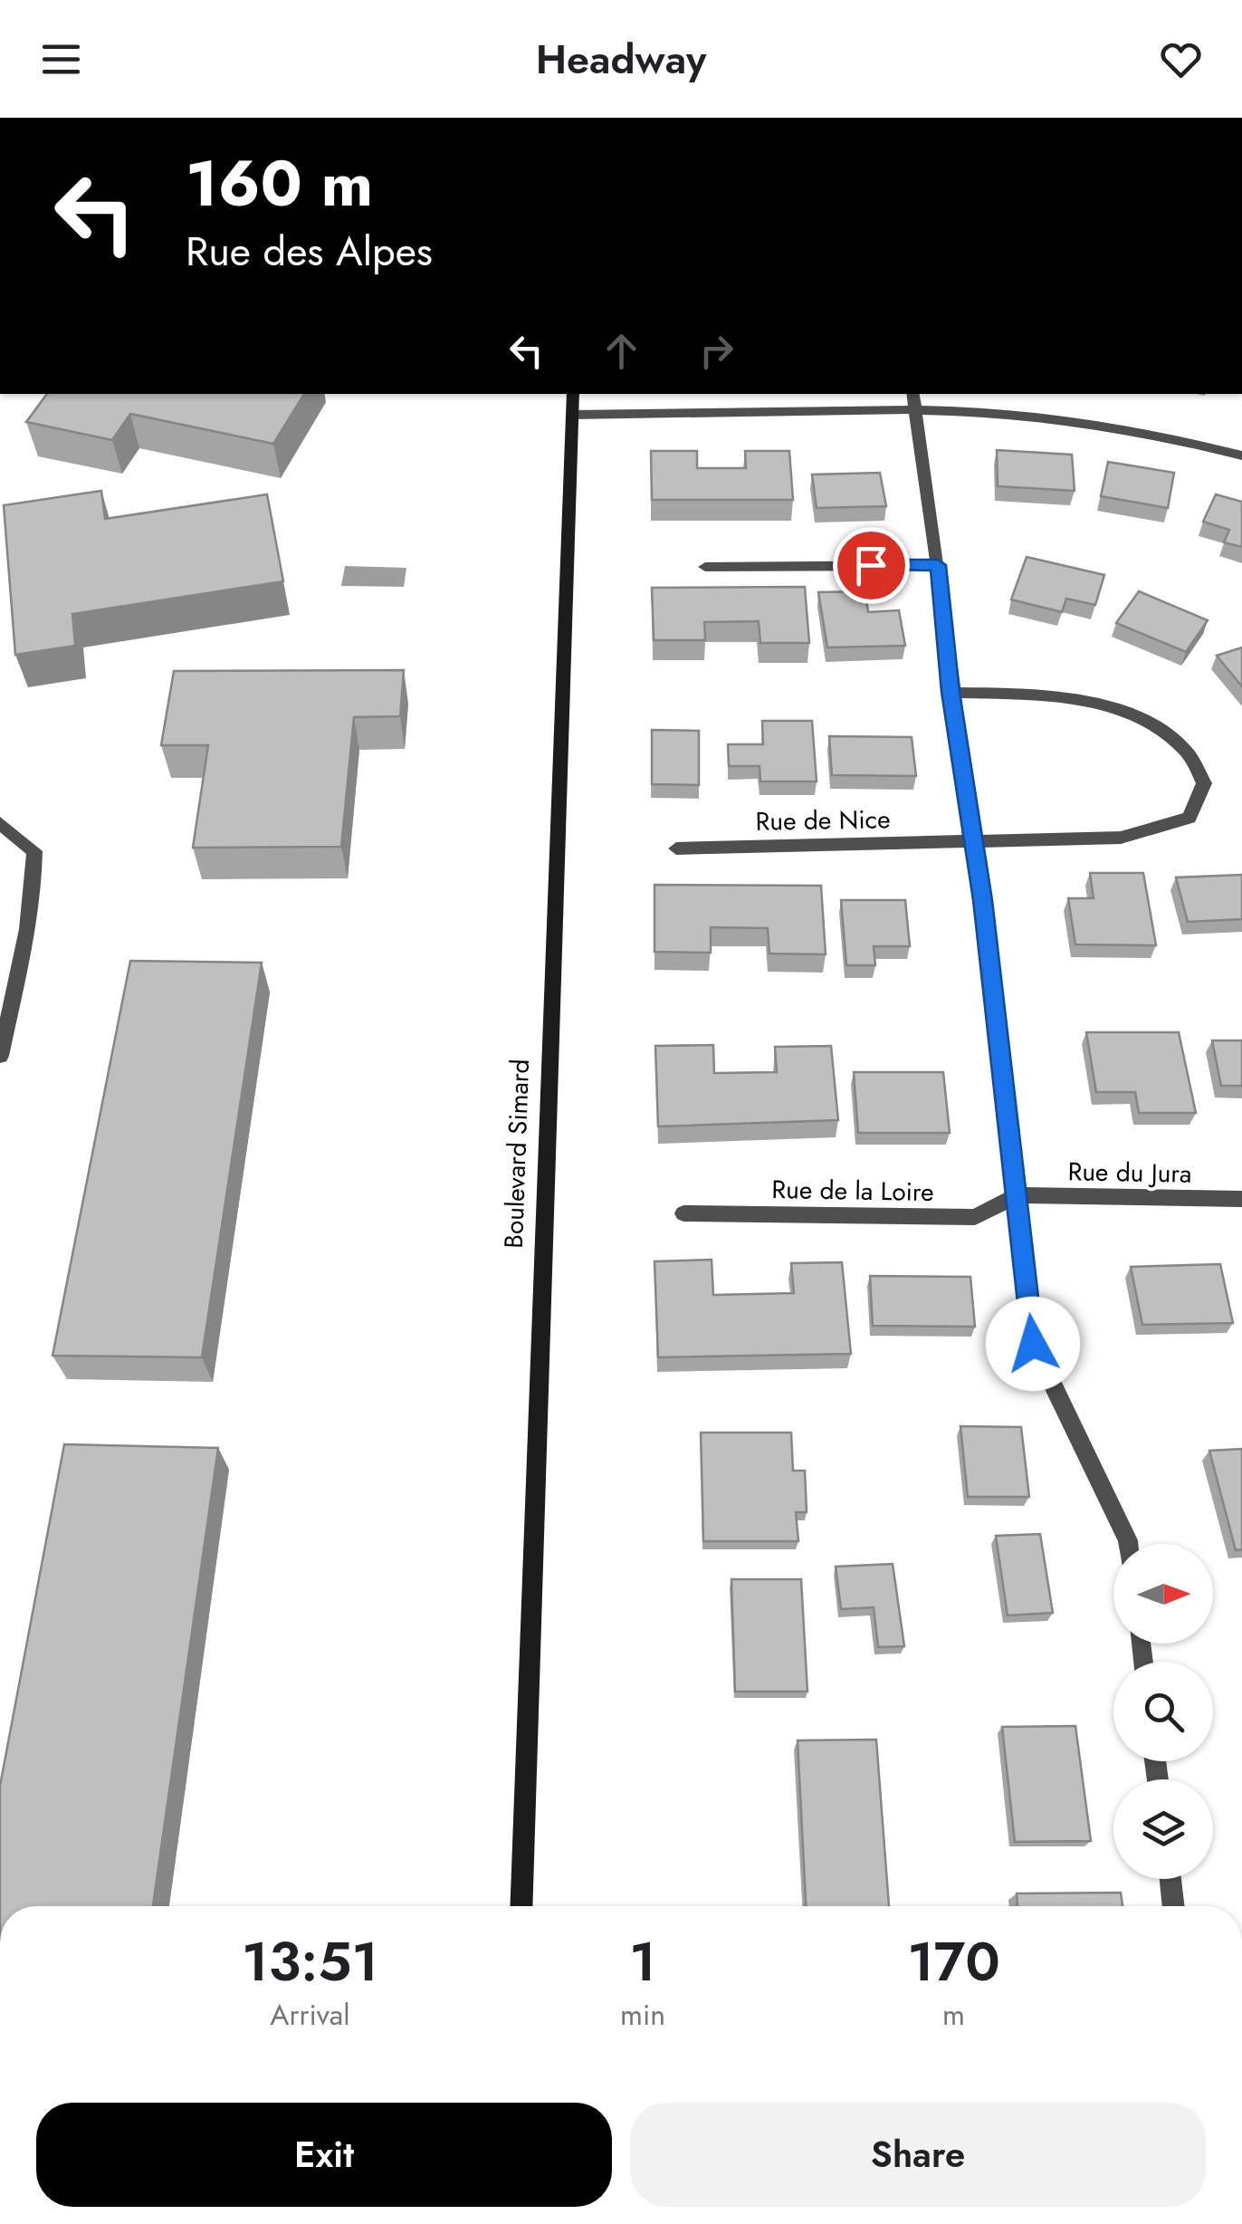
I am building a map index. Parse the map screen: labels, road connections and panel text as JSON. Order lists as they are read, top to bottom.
{
  "streets": {
    "main road": ["Boulevard Simard"],
    "street": ["Rue de Nice", "Rue du Jura", "Rue de la Loire"]
  },
  "crossings": [
    ["Rue du Jura", "Rue de la Loire"]
  ],
  "north": "right",
  "page": {
    "header": "Headway",
    "turn": ["160 m", "Rue des Alpes"],
    "eta": [
      "13:51",
      "Arrival",
      "1",
      "min",
      "170",
      "m"
    ],
    "buttons": ["Exit", "Share"]
  }
}
